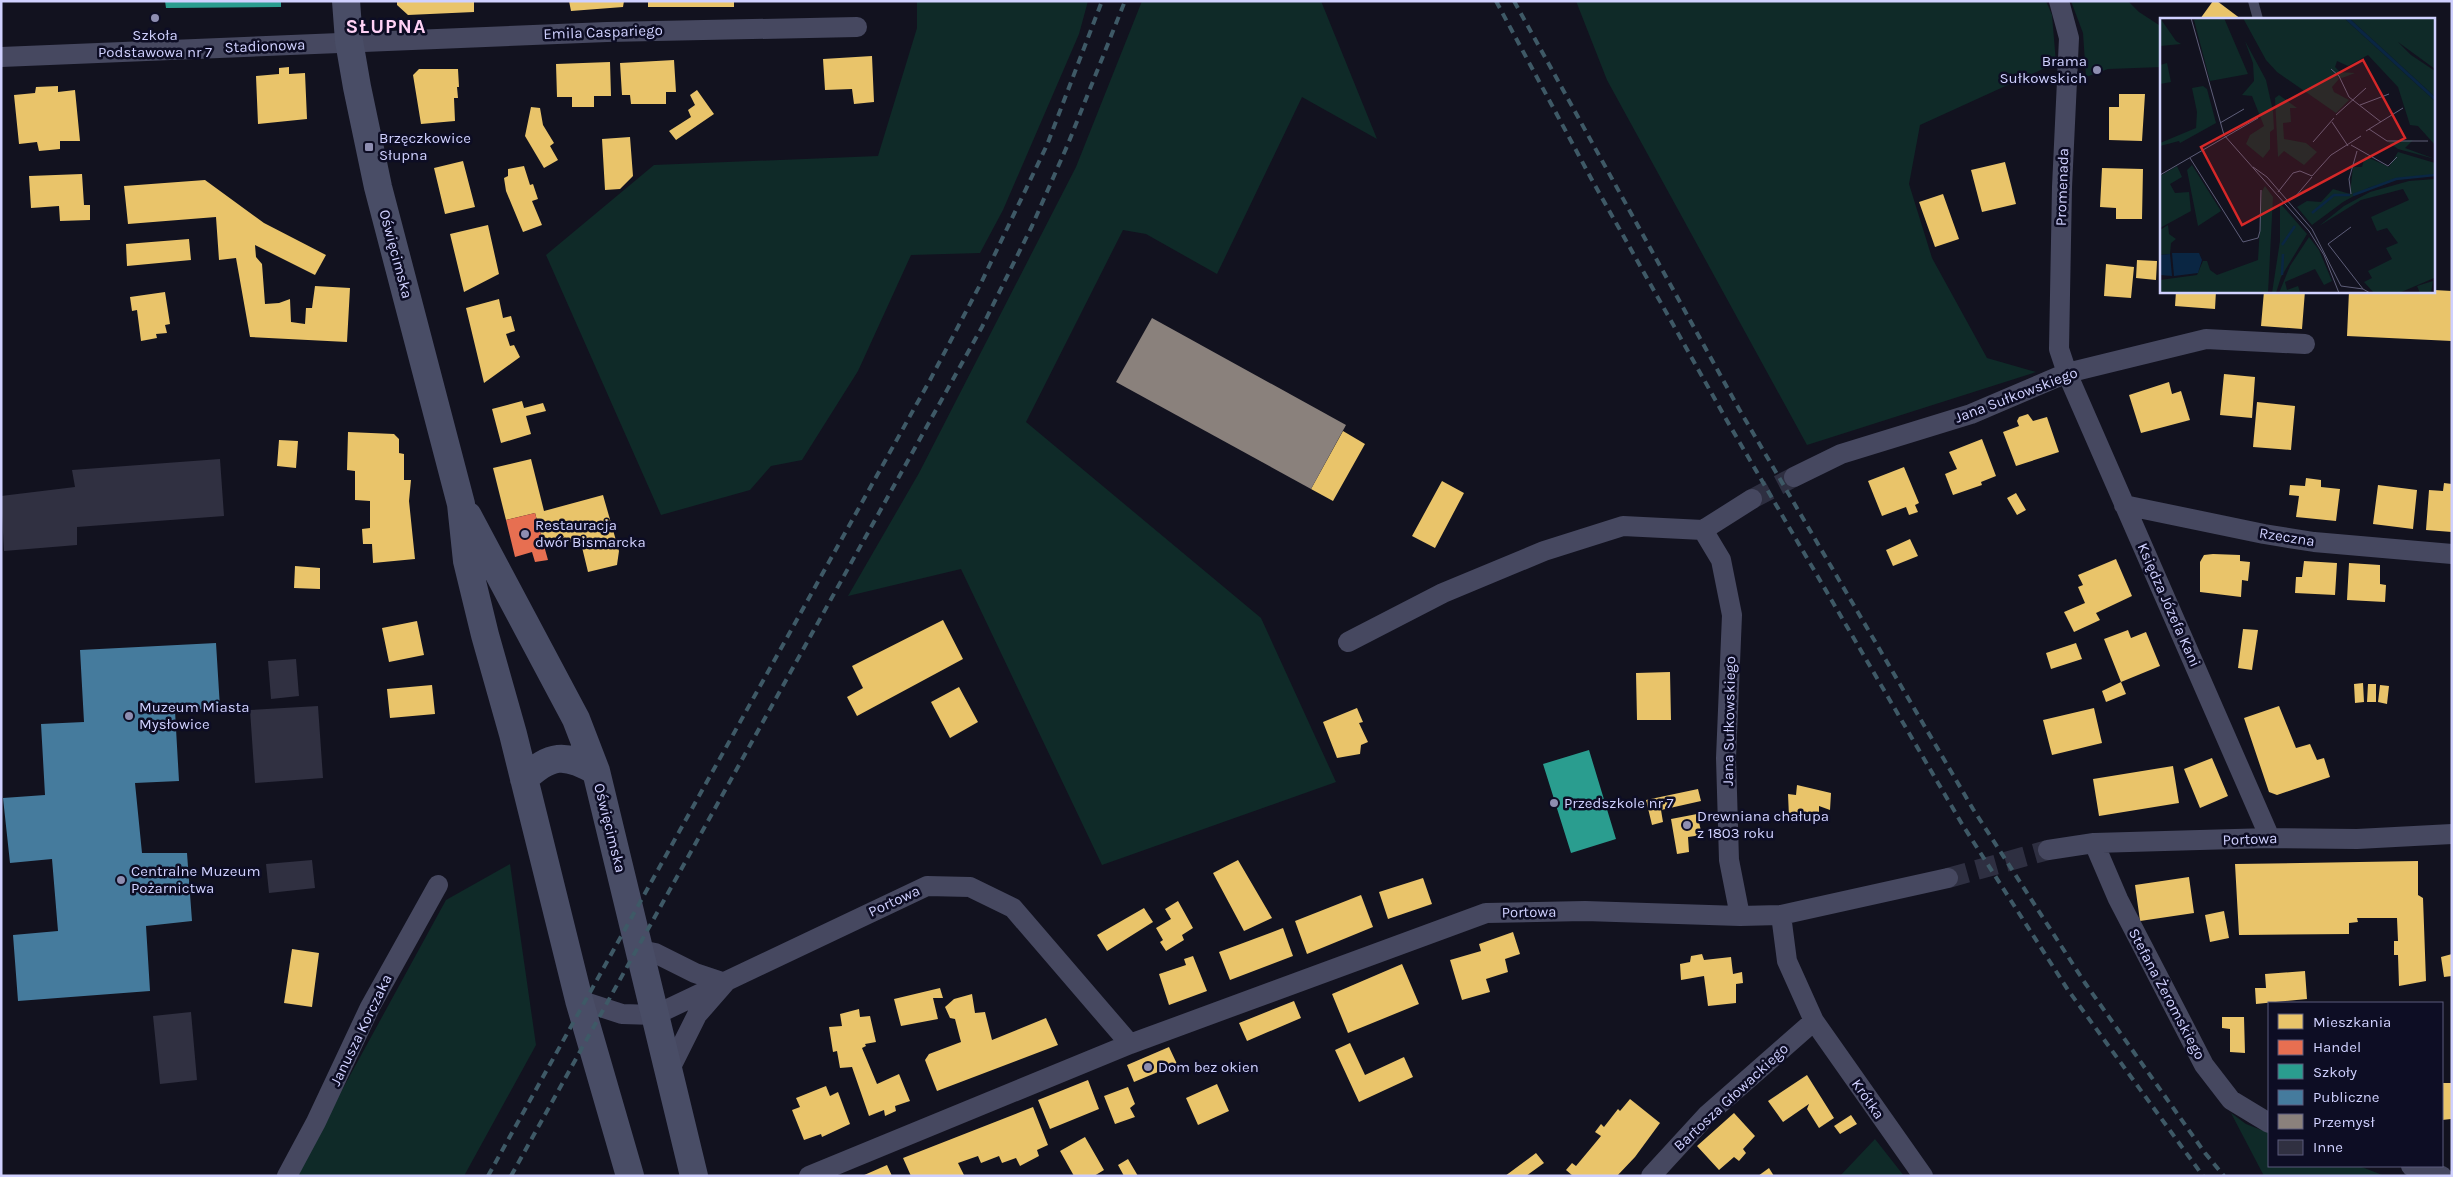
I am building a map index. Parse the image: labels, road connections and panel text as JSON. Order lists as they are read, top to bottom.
{
  "streets": {
    "main road": ["Oświęcimska"],
    "street": [
      "Emila Caspariego",
      "Stadionowa",
      "Promenada",
      "Jana Sułkowskiego",
      "Rzeczna",
      "Księdza Józefa Kani",
      "Portowa",
      "Stefana Żeromskiego",
      "Janusza Korczaka",
      "Bartosza Głowackiego",
      "Krótka"
    ]
  },
  "crossings": [
    ["Emila Caspariego", "Stadionowa"],
    ["Emila Caspariego", "Oświęcimska"],
    ["Stadionowa", "Oświęcimska"],
    ["Promenada", "Jana Sułkowskiego"],
    ["Promenada", "Księdza Józefa Kani"],
    ["Oświęcimska", "Portowa"],
    ["Jana Sułkowskiego", "Księdza Józefa Kani"],
    ["Jana Sułkowskiego", "Portowa"],
    ["Rzeczna", "Księdza Józefa Kani"],
    ["Księdza Józefa Kani", "Portowa"],
    ["Portowa", "Stefana Żeromskiego"],
    ["Portowa", "Krótka"],
    ["Bartosza Głowackiego", "Krótka"]
  ],
  "districts": ["SŁUPNA"],
  "places": {
    "other": [
      "Szkoła Podstawowa nr 7",
      "Brama Sułkowskich",
      "Restauracja dwór Bismarcka",
      "Muzeum Miasta Mysłowice",
      "Przedszkole nr 7",
      "Drewniana chałupa z 1803 roku",
      "Centralne Muzeum Pożarnictwa",
      "Dom bez okien"
    ],
    "transit": ["Brzęczkowice Słupna"]
  },
  "legend": [
    "Mieszkania",
    "Handel",
    "Szkoły",
    "Publiczne",
    "Przemysł",
    "Inne"
  ]
}
